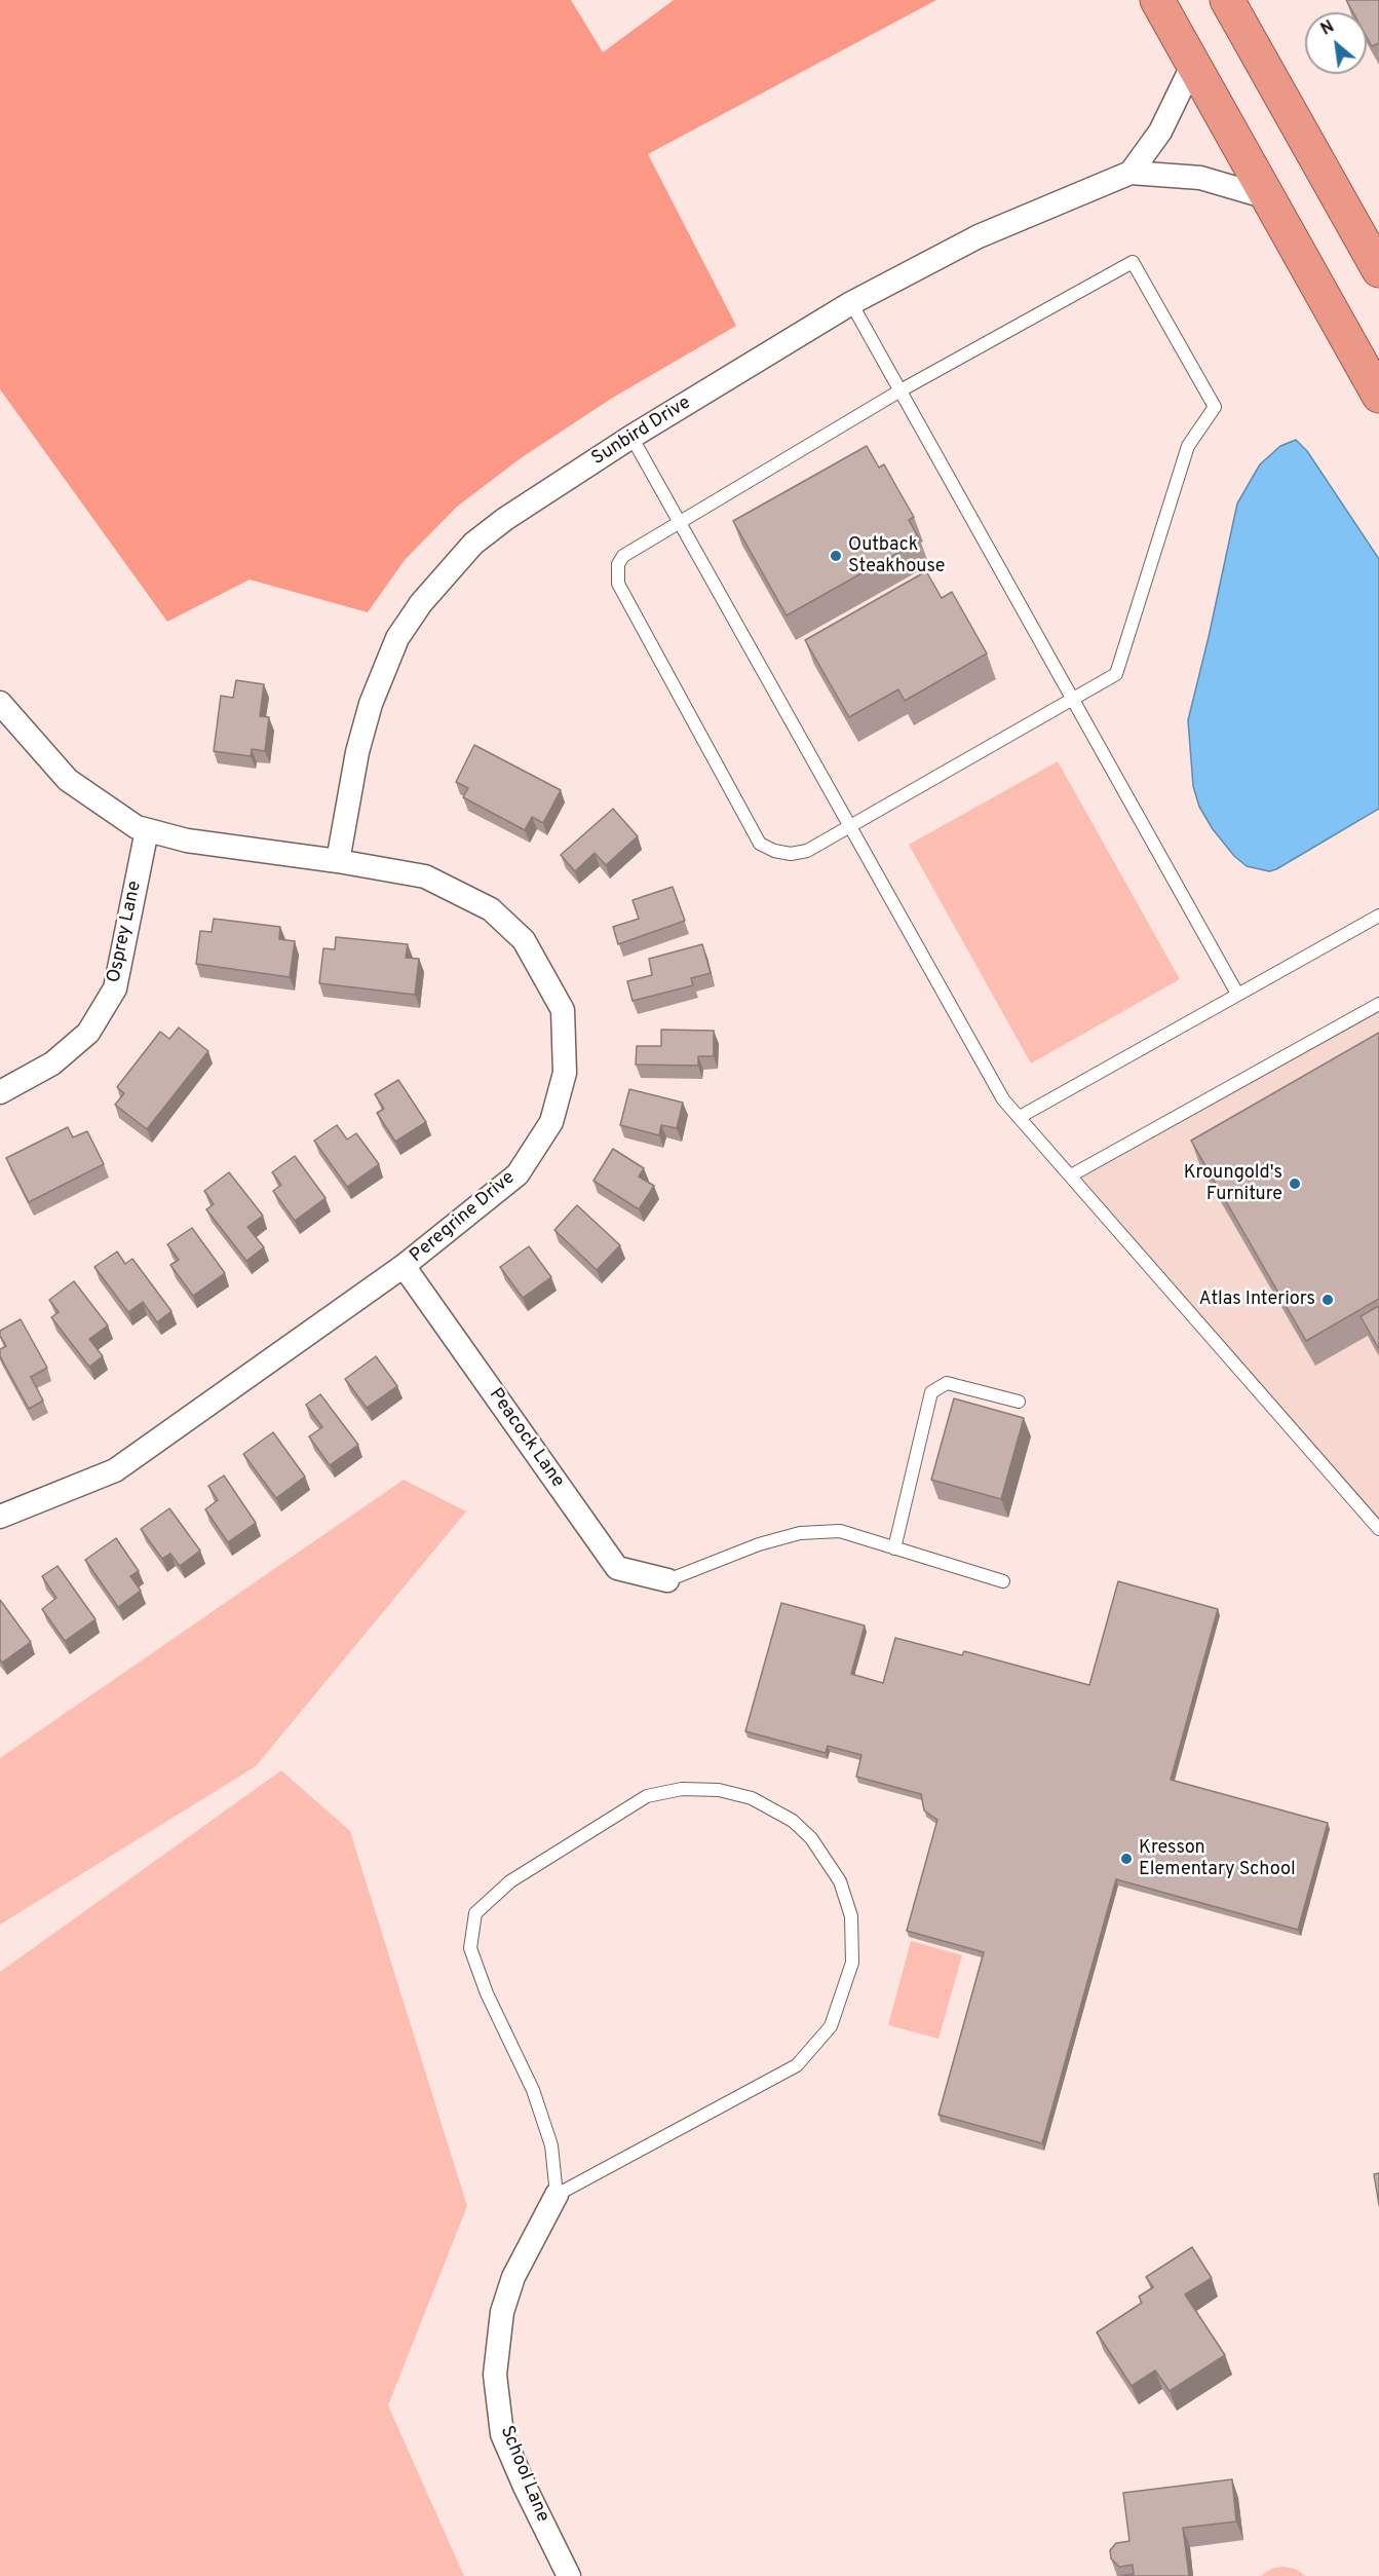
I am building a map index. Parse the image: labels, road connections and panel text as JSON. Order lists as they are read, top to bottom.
{
  "streets": {
    "street": [
      "Sunbird Drive",
      "Osprey Lane",
      "Peregrine Drive",
      "Peacock Lane",
      "School Lane"
    ]
  },
  "crossings": [
    ["Sunbird Drive", "Peregrine Drive"],
    ["Osprey Lane", "Peregrine Drive"],
    ["Peregrine Drive", "Peacock Lane"]
  ],
  "places": [
    "Outback Steakhouse",
    "Kroungold's Furniture",
    "Atlas Interiors",
    "Kresson Elementary School"
  ],
  "north": "top left"
}
